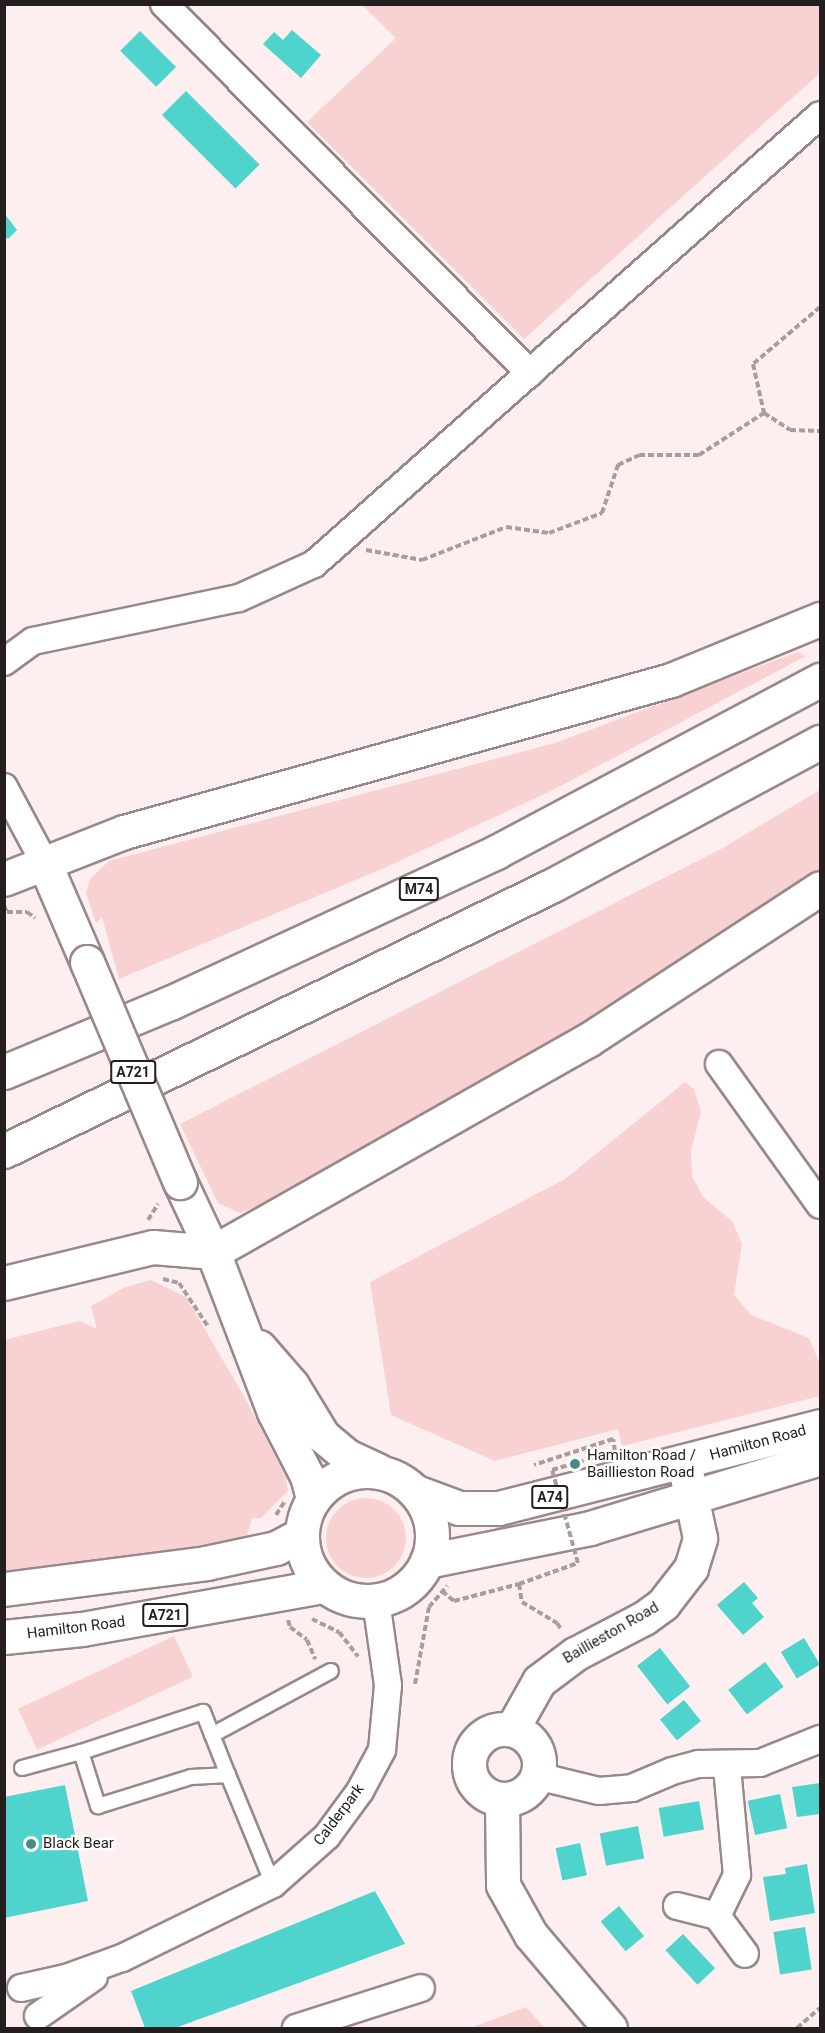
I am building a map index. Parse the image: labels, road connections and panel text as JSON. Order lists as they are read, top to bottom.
{
  "streets": {
    "main road": [
      "M74",
      "A721",
      "Hamilton Road",
      "A74",
      "Baillieston Road"
    ],
    "street": ["Calderpark"]
  },
  "crossings": [
    ["A721", "Hamilton Road"],
    ["A721", "Calderpark"],
    ["Hamilton Road", "Baillieston Road"],
    ["Hamilton Road", "Calderpark"]
  ],
  "places": ["Hamilton Road / Baillieston Road", "Black Bear"]
}
